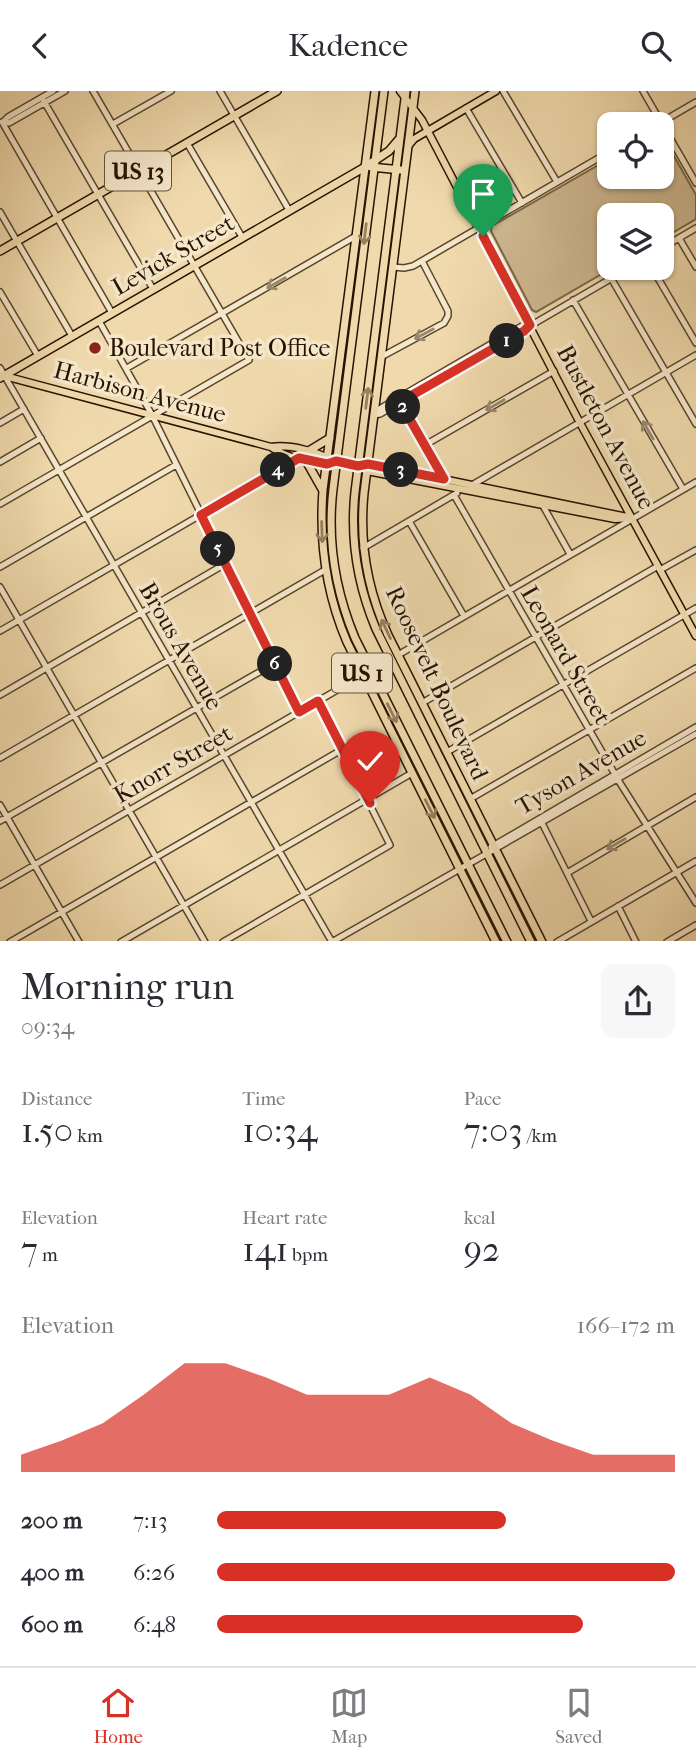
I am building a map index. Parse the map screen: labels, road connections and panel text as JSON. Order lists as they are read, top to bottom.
{
  "streets": {
    "highway": [
      "US 13",
      "Levick Street",
      "US 1",
      "Roosevelt Boulevard"
    ],
    "main road": ["Harbison Avenue", "Bustleton Avenue"],
    "street": [
      "Brous Avenue",
      "Leonard Street",
      "Knorr Street",
      "Tyson Avenue"
    ]
  },
  "crossings": [
    ["Levick Street", "Harbison Avenue"],
    ["Levick Street", "Brous Avenue"],
    ["Levick Street", "US 1"],
    ["Levick Street", "Roosevelt Boulevard"],
    ["Harbison Avenue", "Brous Avenue"],
    ["Harbison Avenue", "US 1"],
    ["Bustleton Avenue", "Roosevelt Boulevard"],
    ["Brous Avenue", "Knorr Street"],
    ["Brous Avenue", "Tyson Avenue"],
    ["Leonard Street", "Tyson Avenue"],
    ["US 1", "Knorr Street"],
    ["US 1", "Tyson Avenue"],
    ["Roosevelt Boulevard", "Tyson Avenue"]
  ],
  "places": ["Boulevard Post Office"],
  "page": {
    "header": "Kadence",
    "pins": [
      "1",
      "2",
      "3",
      "4",
      "5",
      "6"
    ],
    "heading": ["Morning run", "09:34"],
    "stats": [
      ["Distance", "1.50 km"],
      ["Time", "10:34"],
      ["Pace", "7:03 /km"],
      ["Elevation", "7 m"],
      ["Heart rate", "141 bpm"],
      ["kcal", "92"]
    ],
    "chart": ["Elevation", "166–172 m"],
    "list": [
      {
        "name": "200 m",
        "note": "7:13"
      },
      {
        "name": "400 m",
        "note": "6:26"
      },
      {
        "name": "600 m",
        "note": "6:48"
      }
    ],
    "tabs": ["Home", "Map", "Saved"]
  }
}
